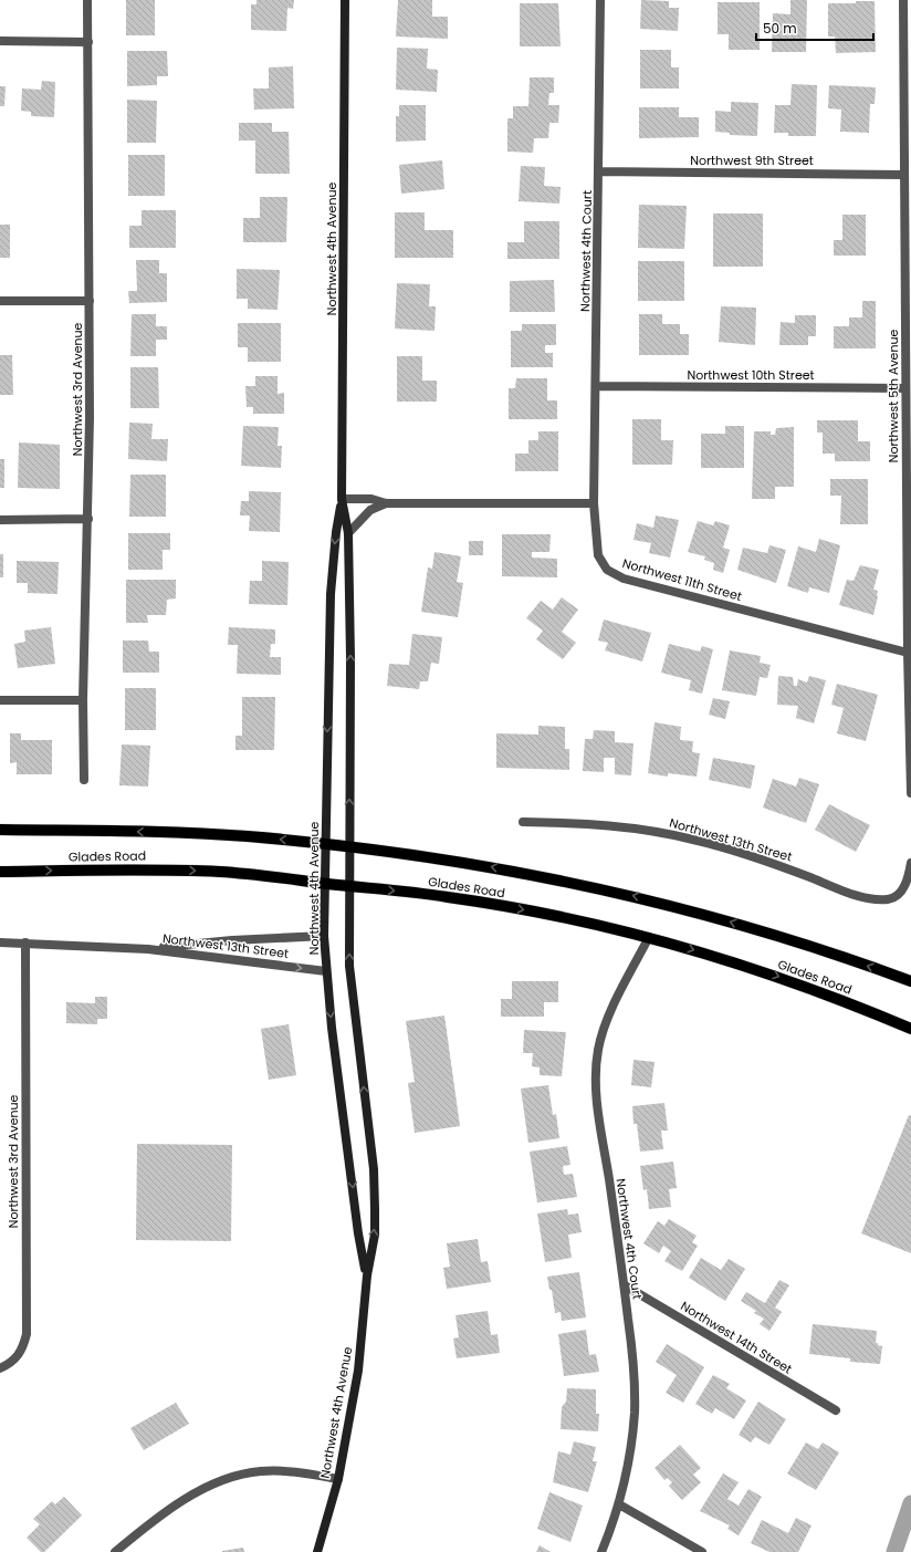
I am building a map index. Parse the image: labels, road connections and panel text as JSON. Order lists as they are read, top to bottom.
{
  "streets": {
    "main road": ["Glades Road"],
    "street": [
      "Northwest 9th Street",
      "Northwest 4th Avenue",
      "Northwest 4th Court",
      "Northwest 10th Street",
      "Northwest 3rd Avenue",
      "Northwest 5th Avenue",
      "Northwest 11th Street",
      "Northwest 13th Street",
      "Northwest 14th Street"
    ]
  },
  "crossings": [
    ["Northwest 9th Street", "Northwest 4th Court"],
    ["Northwest 9th Street", "Northwest 5th Avenue"],
    ["Northwest 4th Avenue", "Northwest 13th Street"],
    ["Northwest 4th Avenue", "Glades Road"],
    ["Northwest 4th Court", "Northwest 10th Street"],
    ["Northwest 4th Court", "Northwest 11th Street"],
    ["Northwest 4th Court", "Glades Road"],
    ["Northwest 4th Court", "Northwest 14th Street"],
    ["Northwest 10th Street", "Northwest 5th Avenue"],
    ["Northwest 3rd Avenue", "Northwest 13th Street"],
    ["Northwest 5th Avenue", "Northwest 11th Street"]
  ],
  "scale_bar": "50 m"
}
